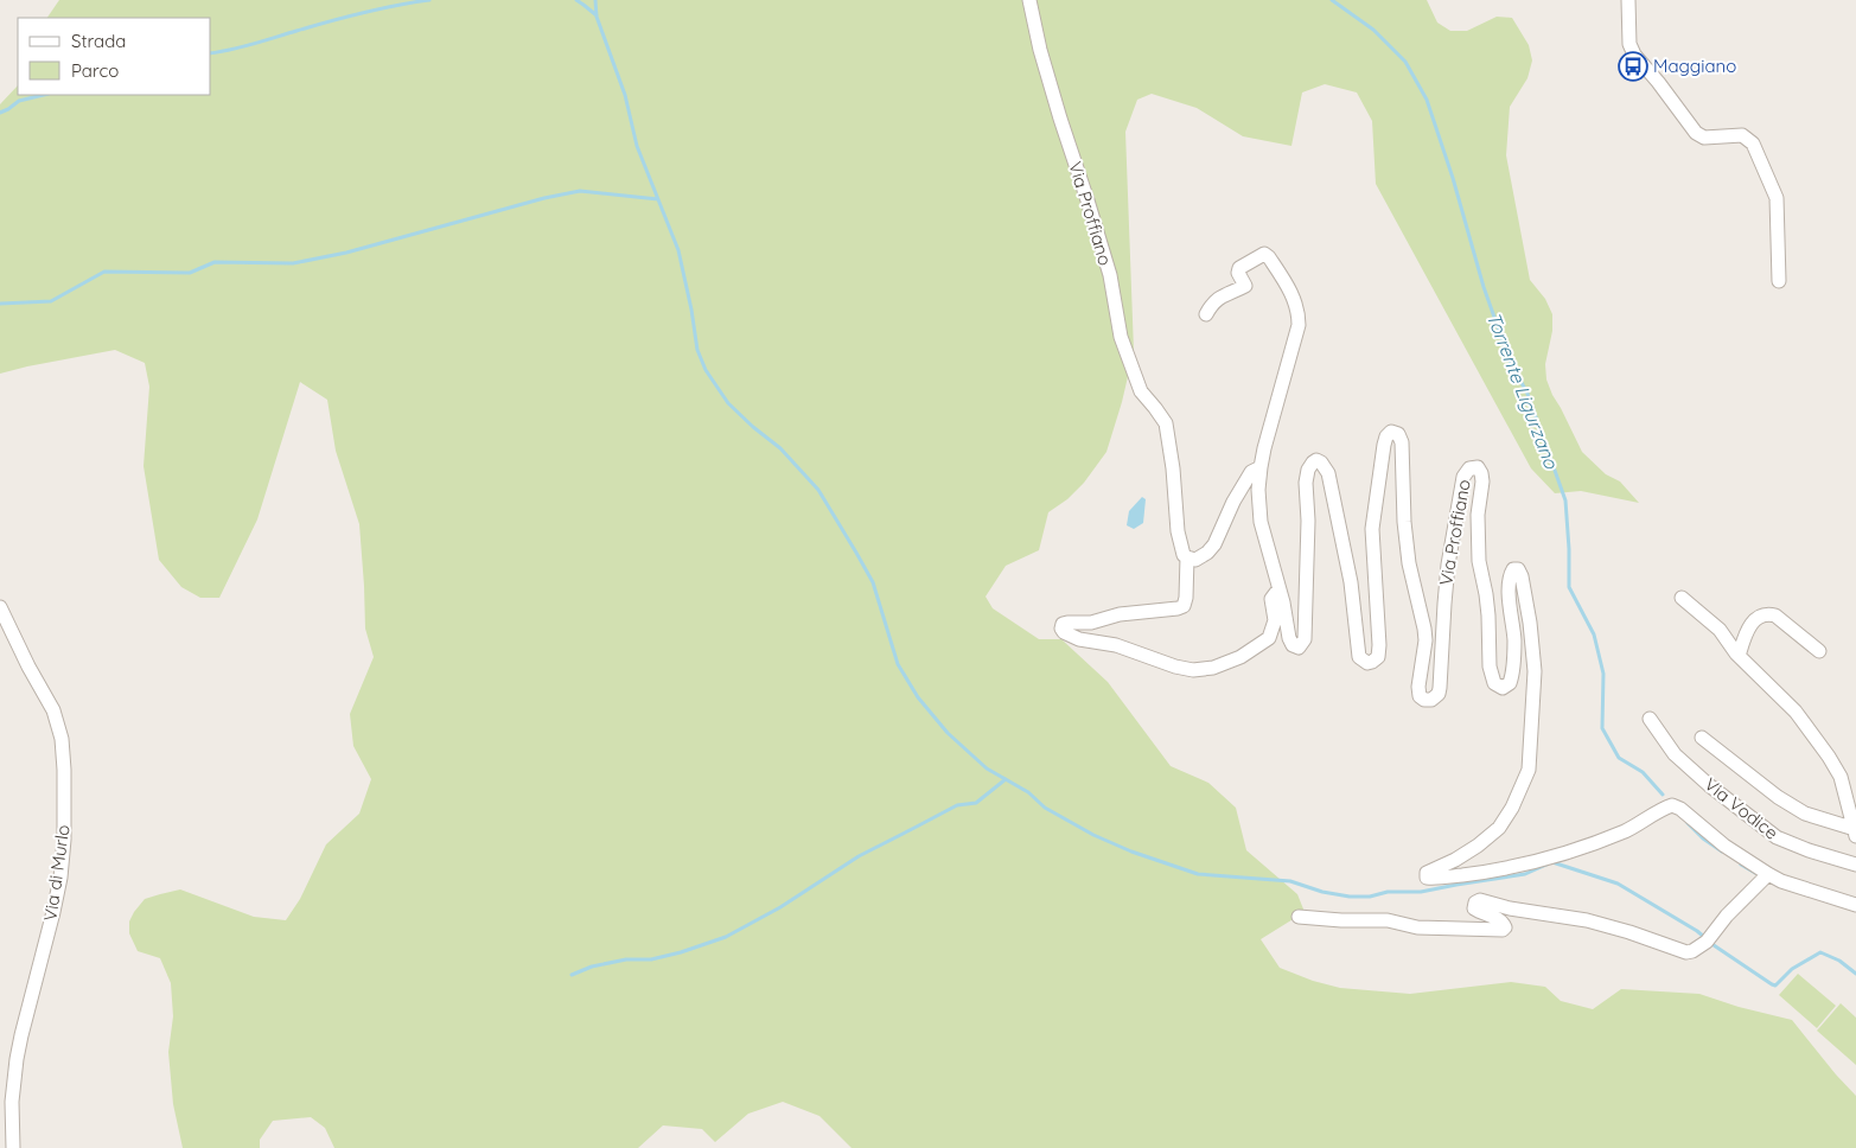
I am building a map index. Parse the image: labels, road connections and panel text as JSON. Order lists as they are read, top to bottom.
{
  "streets": {
    "street": ["Via Proffiano", "Via Vodice", "Via di Murlo"]
  },
  "water": ["Torrente Ligurzano"],
  "places": {
    "bus stop": ["Maggiano"]
  },
  "legend": ["Strada", "Parco"]
}
